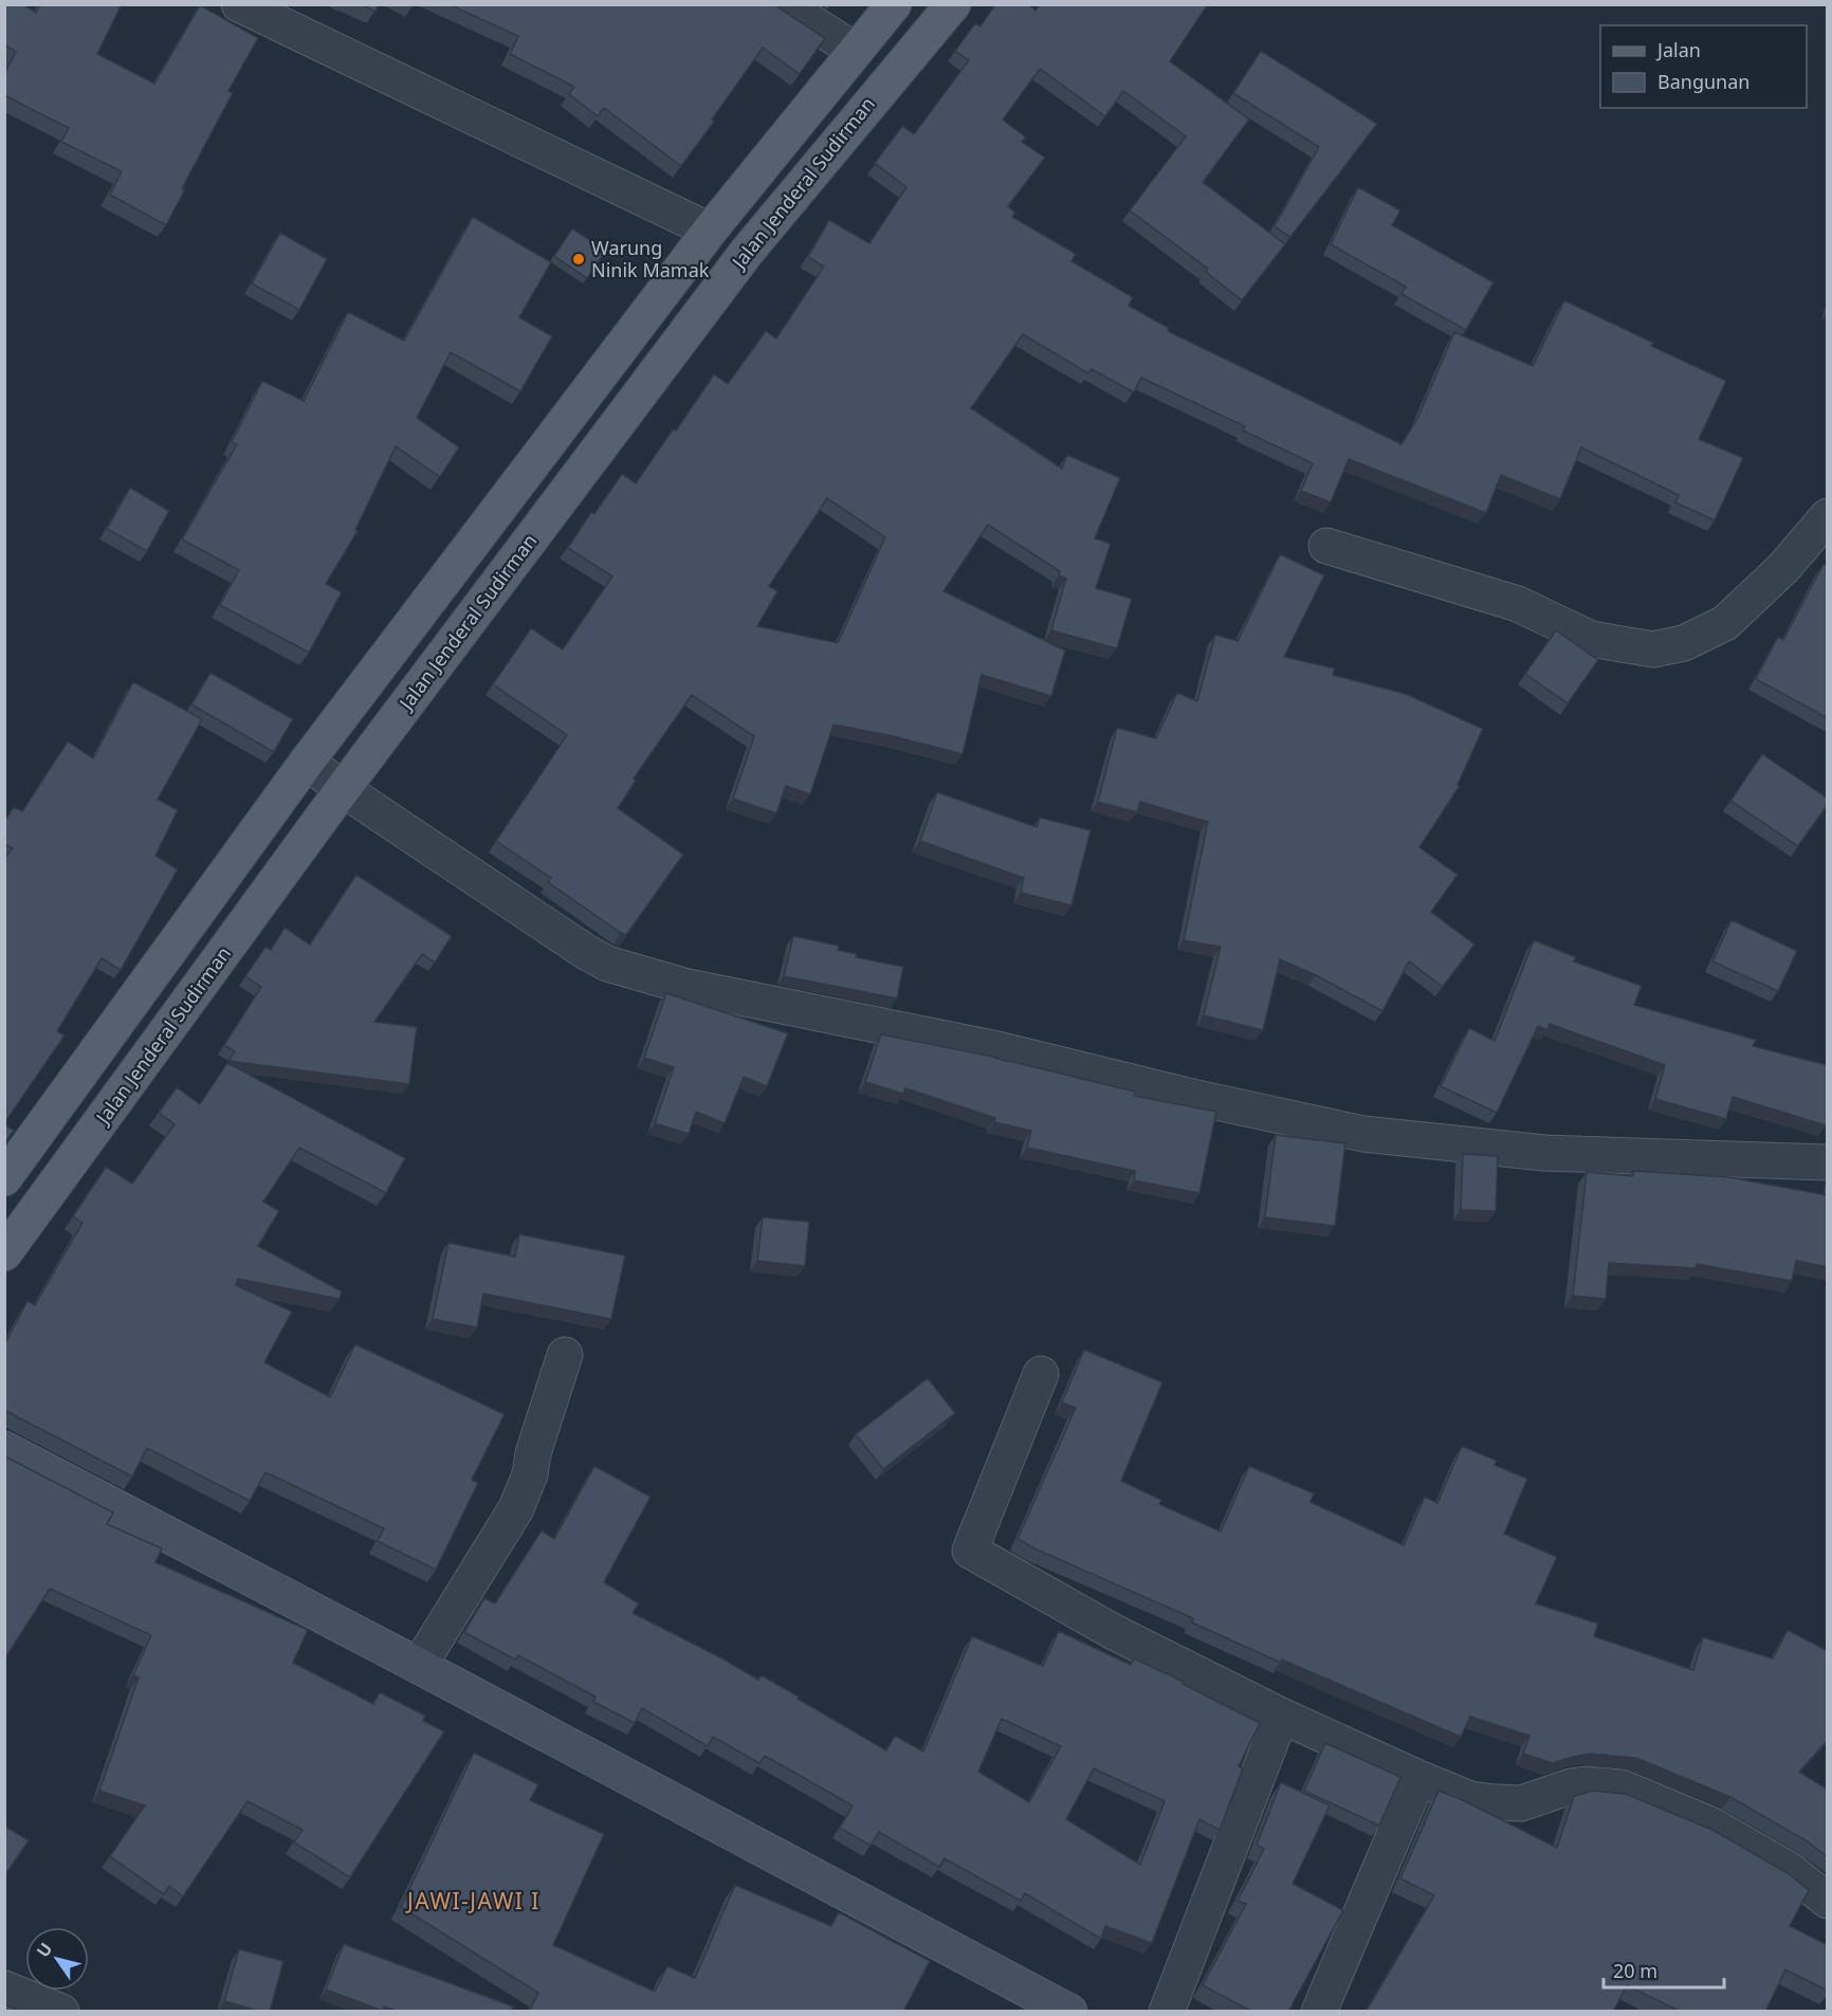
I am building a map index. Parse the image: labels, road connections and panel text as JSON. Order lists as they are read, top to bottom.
{
  "streets": {
    "main road": ["Jalan Jenderal Sudirman"]
  },
  "districts": ["JAWI-JAWI I"],
  "places": ["Warung Ninik Mamak"],
  "legend": ["Jalan", "Bangunan"],
  "scale_bar": "20 m",
  "north": "top left"
}
